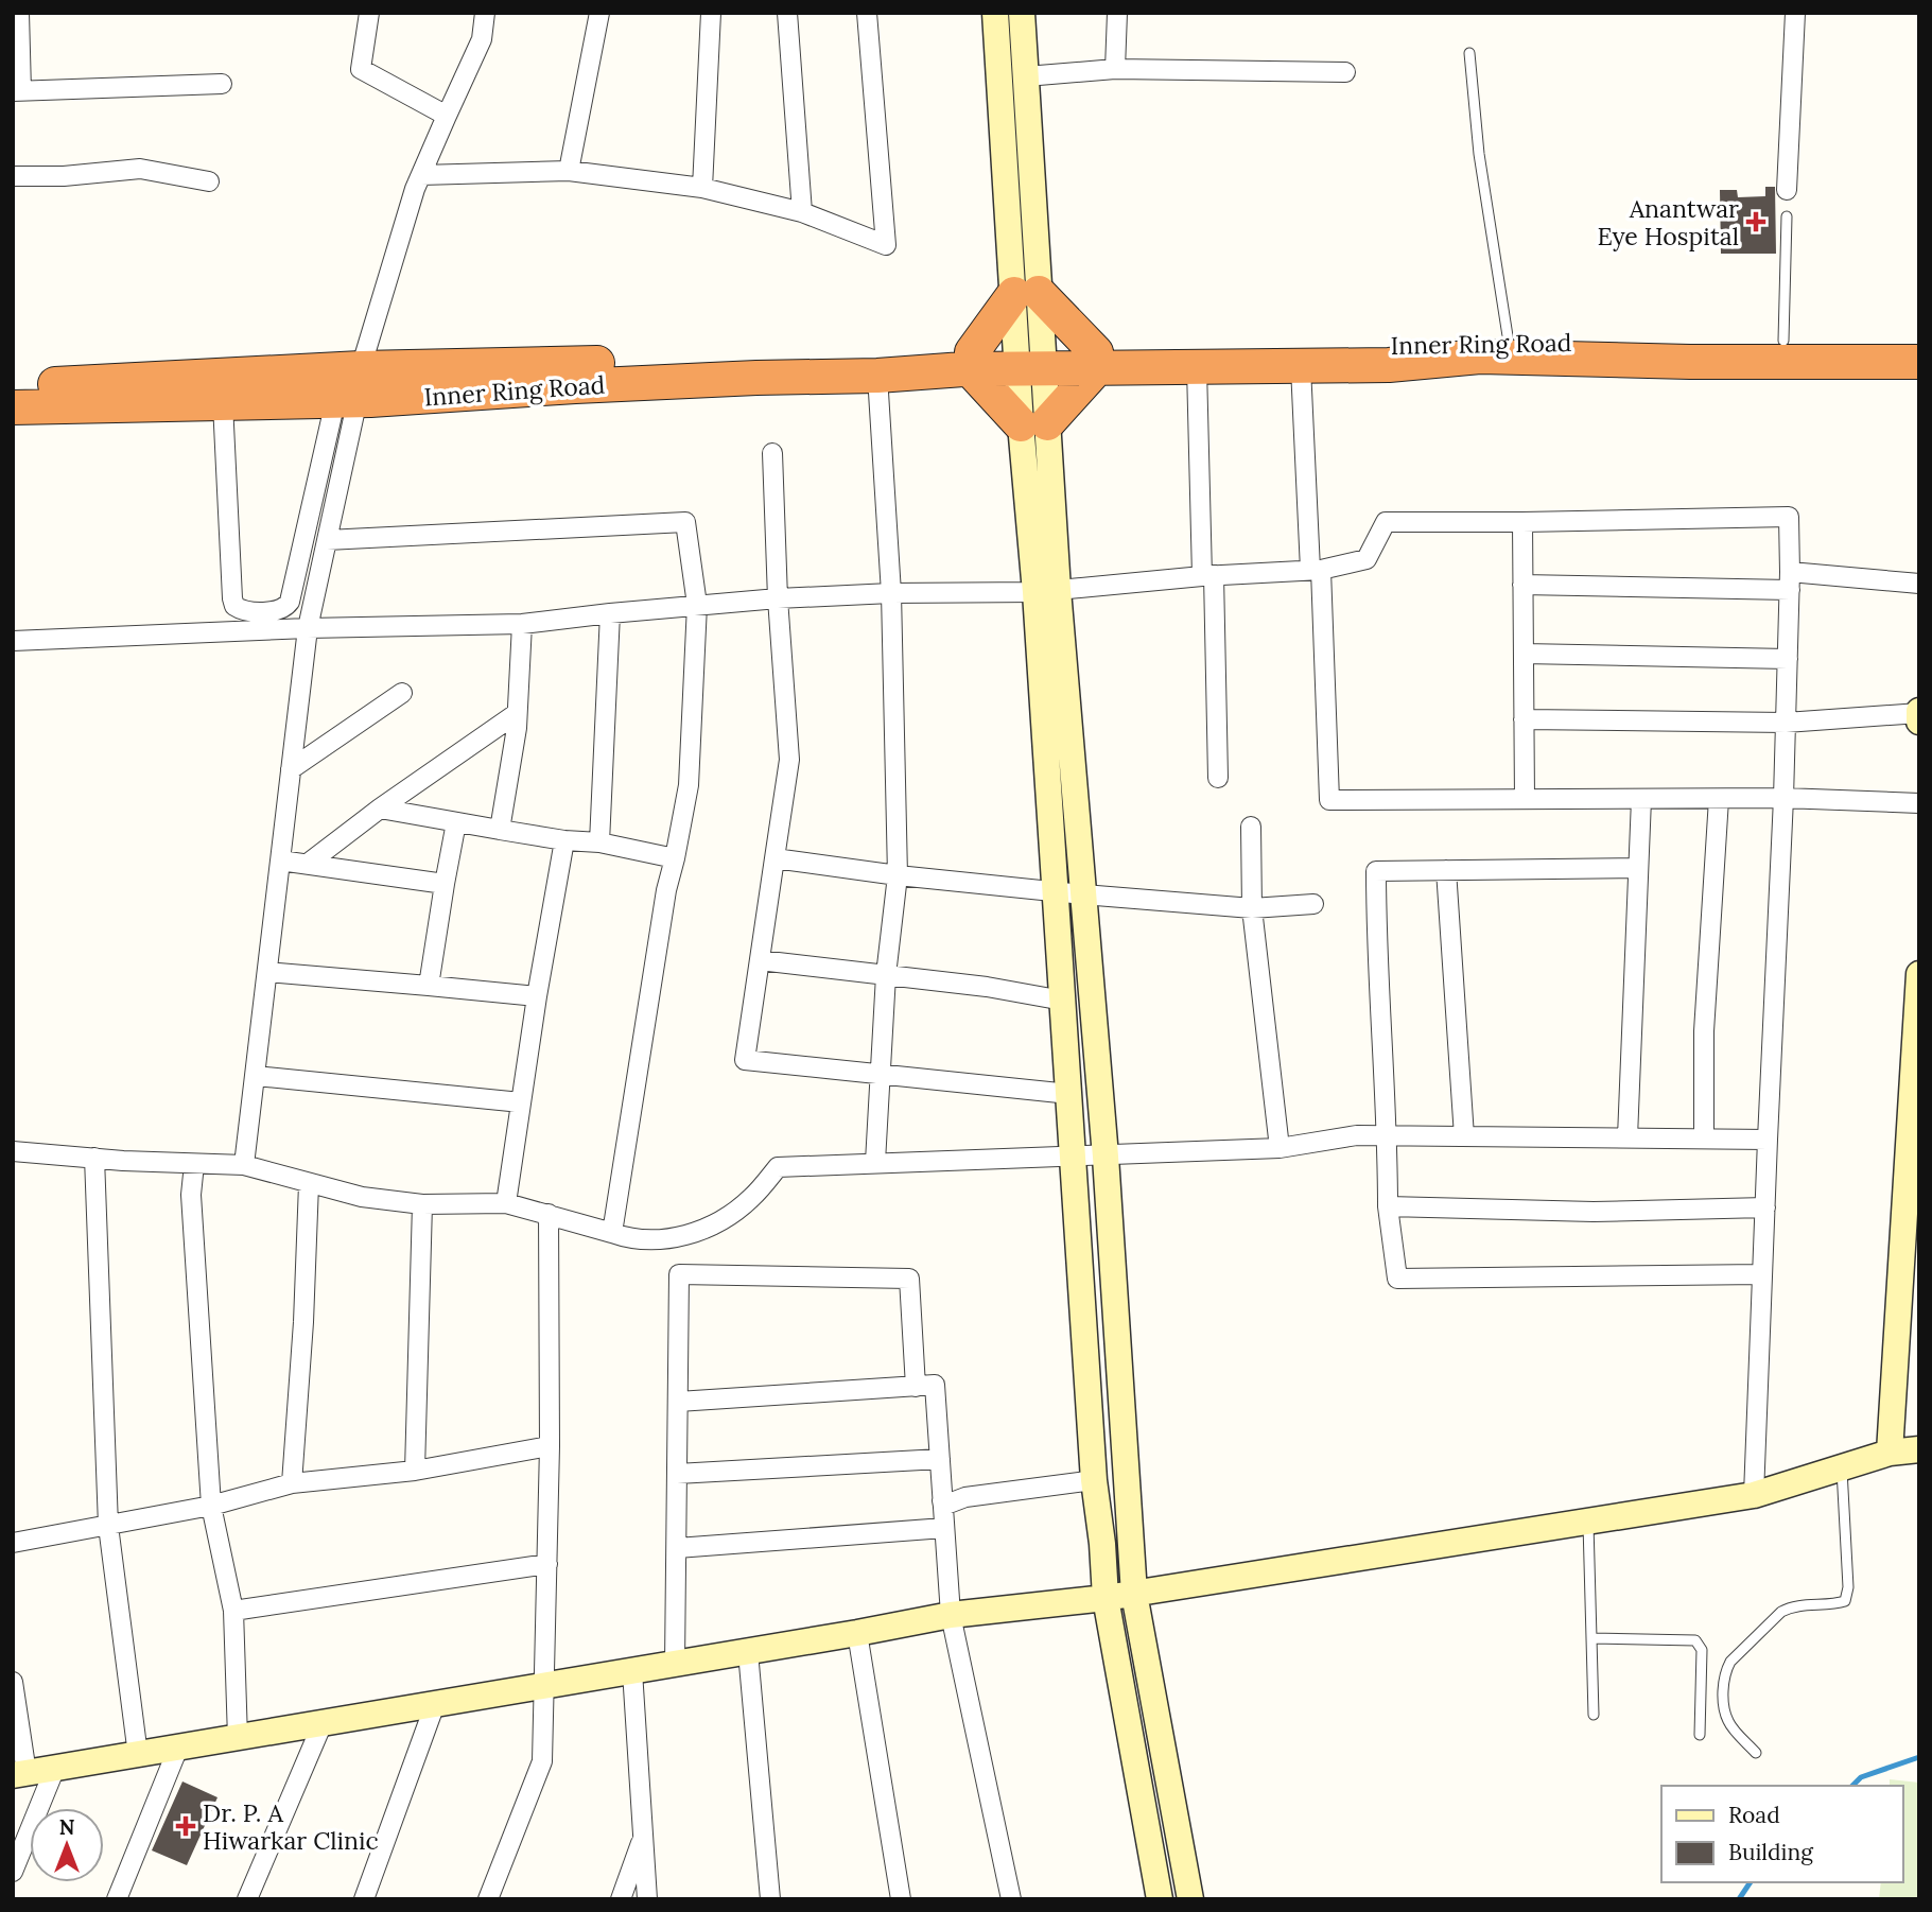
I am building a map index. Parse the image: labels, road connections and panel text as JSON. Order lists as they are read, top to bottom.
{
  "streets": {
    "highway": ["Inner Ring Road"]
  },
  "places": {
    "health": ["Anantwar Eye Hospital", "Dr. P. A Hiwarkar Clinic"]
  },
  "legend": ["Road", "Building"],
  "north": "top"
}
